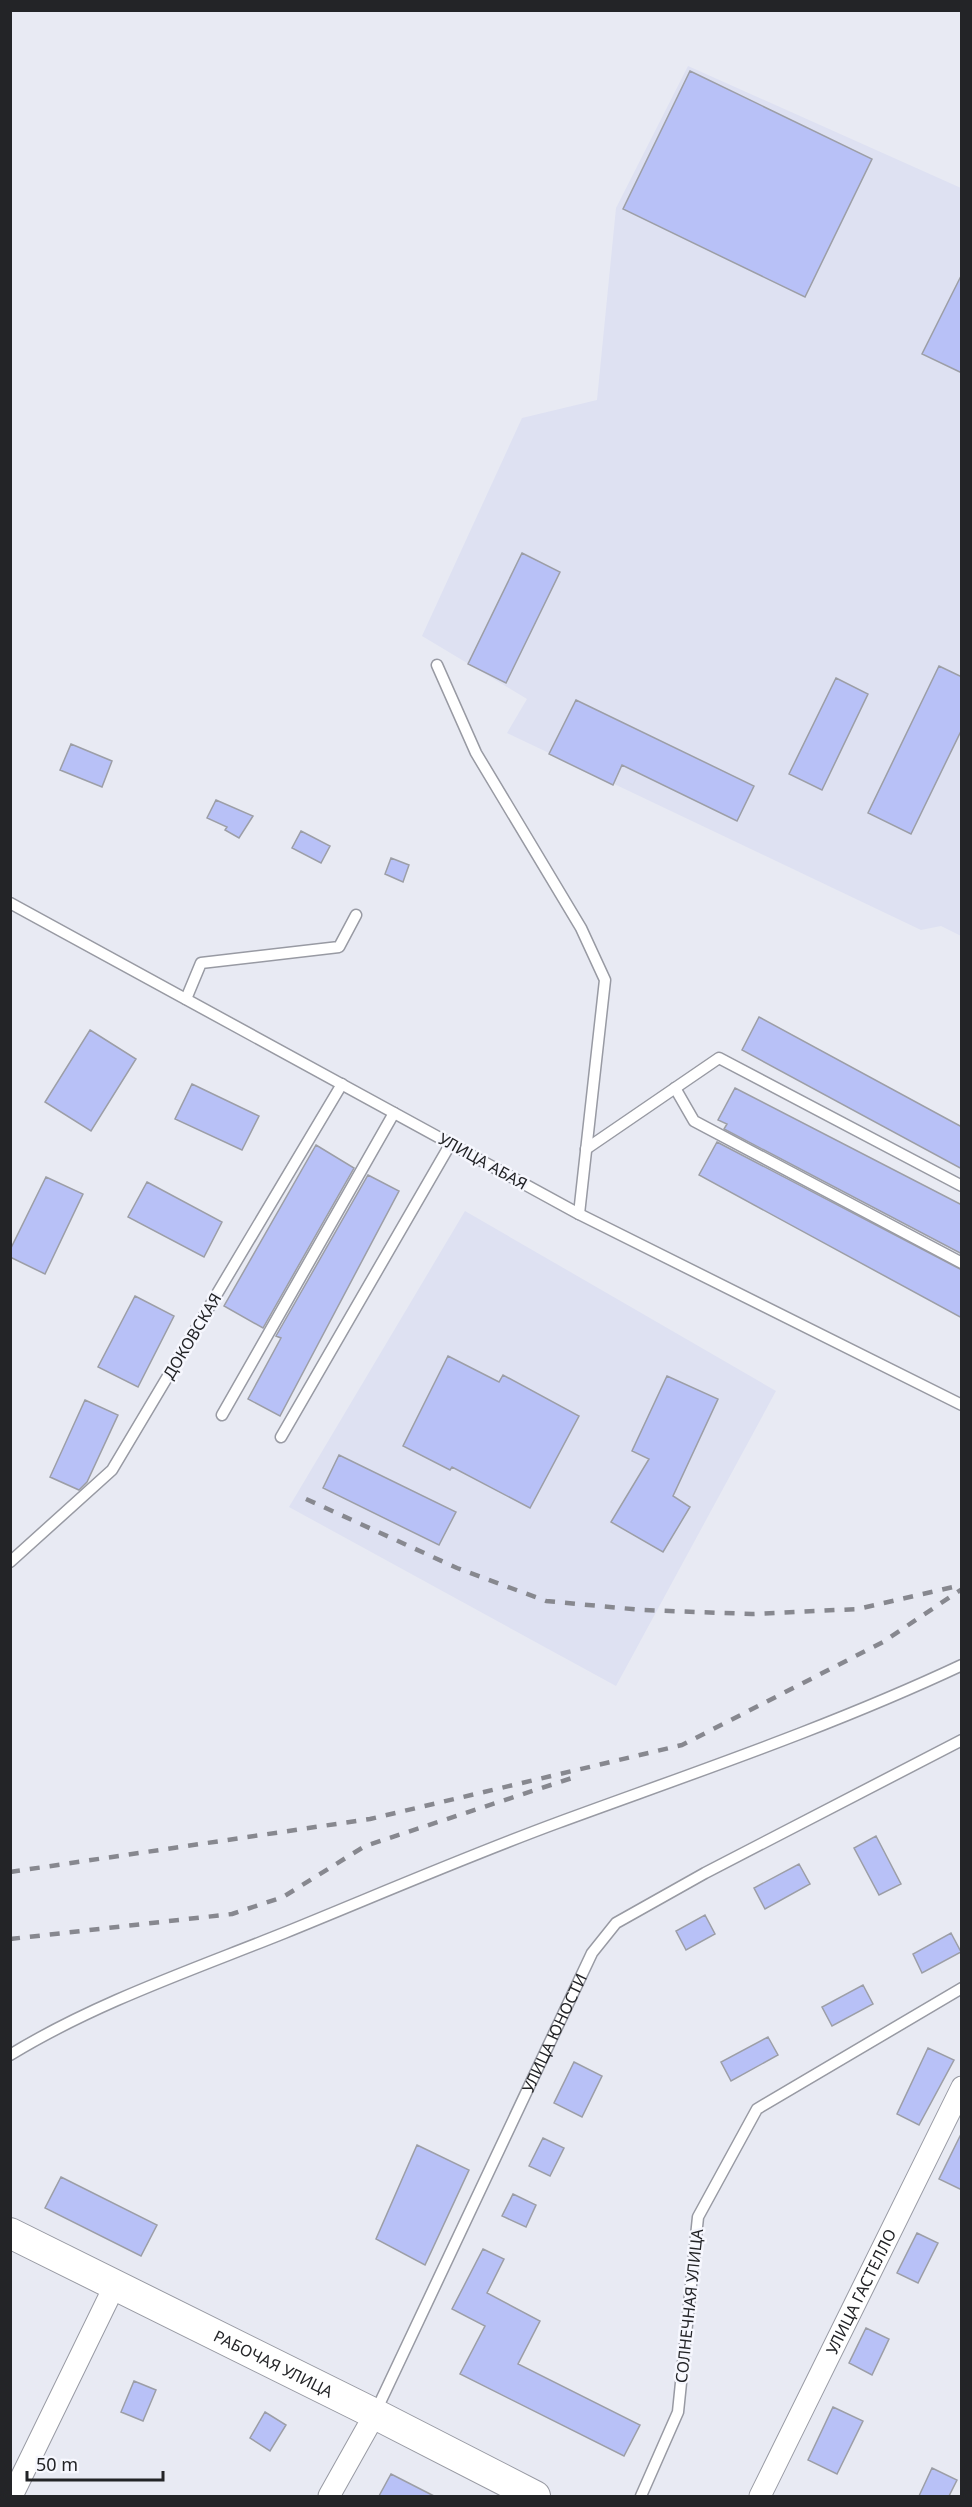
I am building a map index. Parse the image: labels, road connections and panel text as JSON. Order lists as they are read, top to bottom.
{
  "streets": {
    "main road": ["РАБОЧАЯ УЛИЦА"],
    "street": ["УЛИЦА ЮНОСТИ", "УЛИЦА ГАСТЕЛЛО"],
    "lane": ["УЛИЦА АБАЯ", "ДОКОВСКАЯ", "СОЛНЕЧНАЯ УЛИЦА"]
  },
  "crossings": [
    ["УЛИЦА АБАЯ", "ДОКОВСКАЯ"],
    ["УЛИЦА ЮНОСТИ", "РАБОЧАЯ УЛИЦА"]
  ],
  "scale_bar": "50 m"
}
